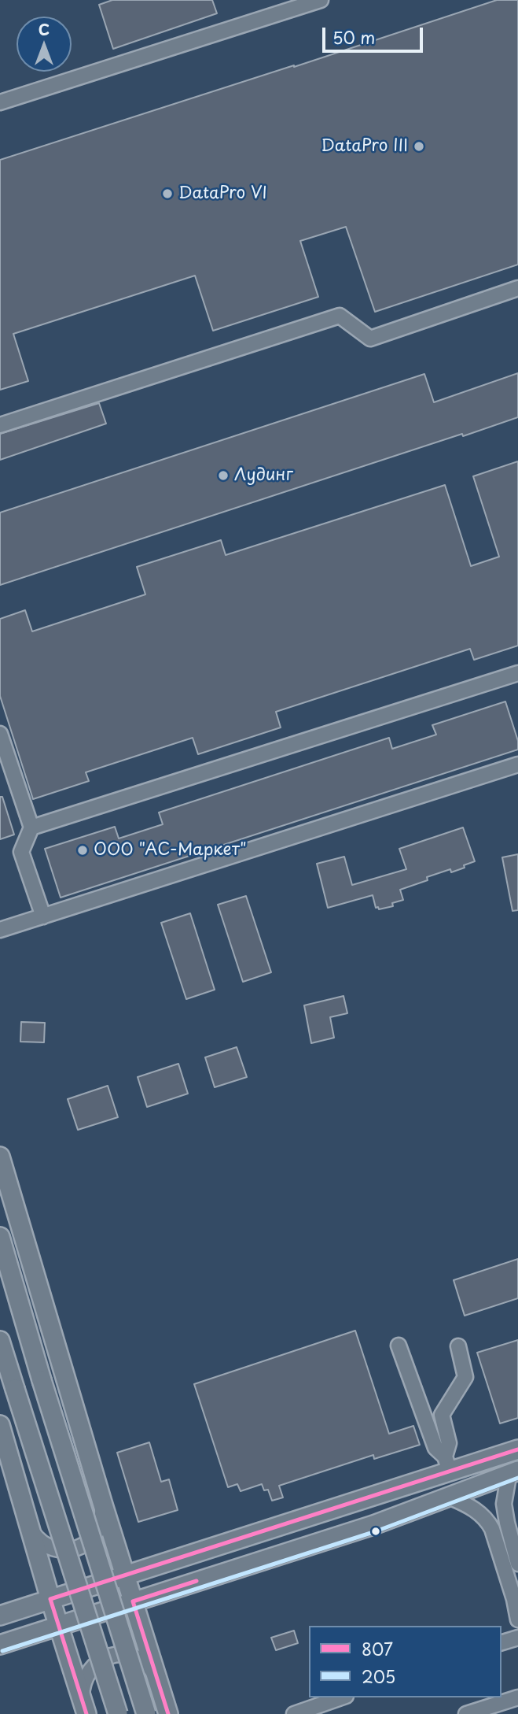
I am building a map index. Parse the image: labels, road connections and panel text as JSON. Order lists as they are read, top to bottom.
{
  "places": [
    "DataPro III",
    "DataPro VI",
    "Лудинг",
    "ООО \"АС-Маркет\""
  ],
  "lines": ["transit line 807", "transit line 205"],
  "legend": ["807", "205"],
  "scale_bar": "50 m",
  "north": "top"
}
